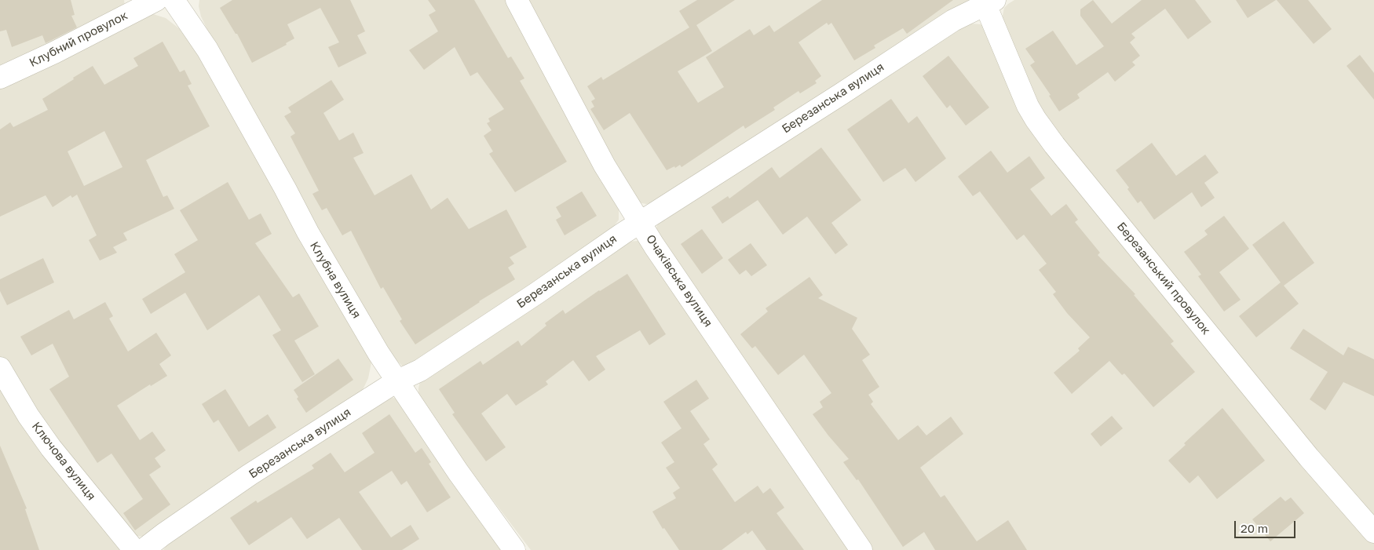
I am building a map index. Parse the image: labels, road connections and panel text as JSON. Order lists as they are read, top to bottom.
{
  "streets": {
    "street": [
      "Клубний провулок",
      "Березанська вулиця",
      "Березанський провулок",
      "Клубна вулиця",
      "Очаківська вулиця",
      "Ключова вулиця"
    ]
  },
  "crossings": [
    ["Березанська вулиця", "Березанський провулок"],
    ["Березанська вулиця", "Клубна вулиця"],
    ["Березанська вулиця", "Очаківська вулиця"]
  ],
  "scale_bar": "20 m"
}
